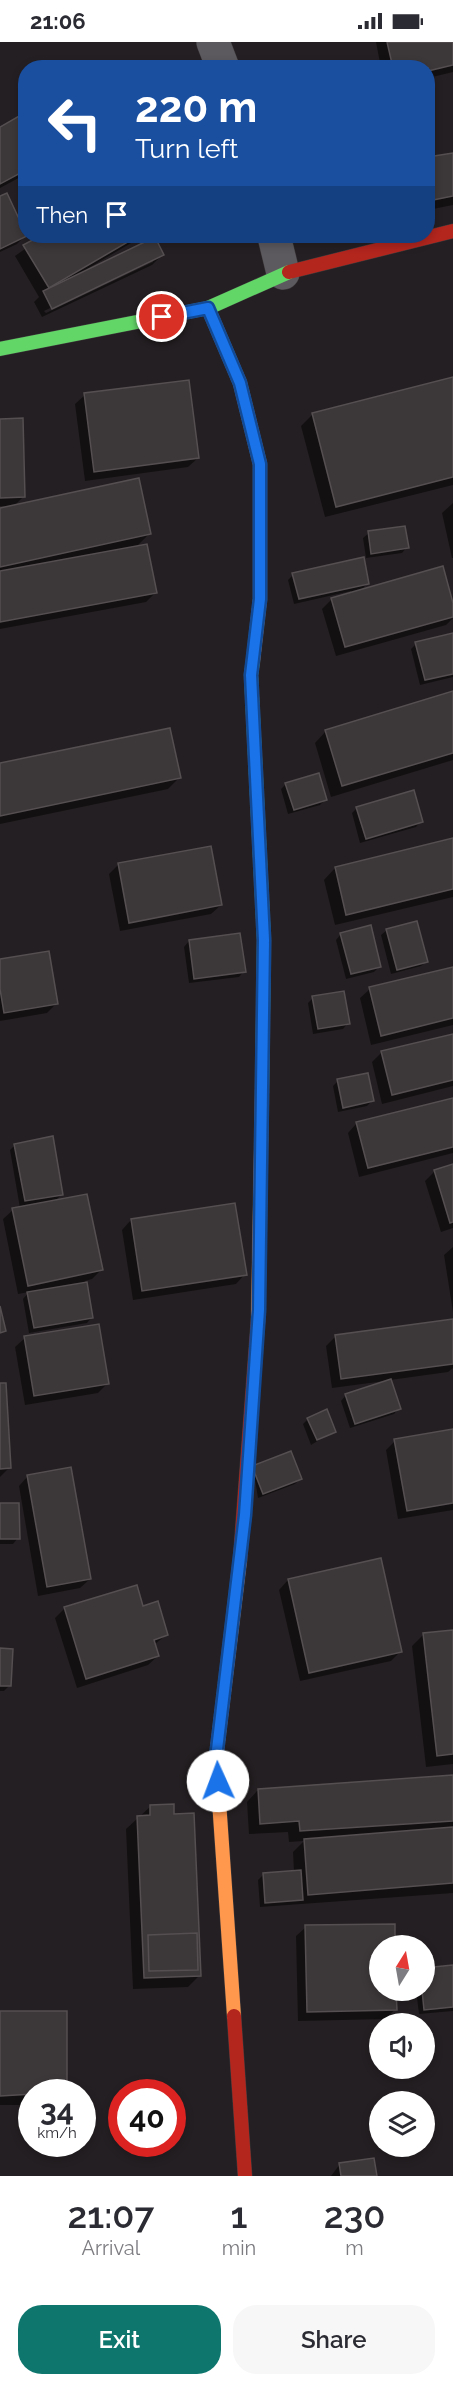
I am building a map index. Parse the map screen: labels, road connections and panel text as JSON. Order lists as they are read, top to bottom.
{
  "north": "top",
  "page": {
    "status": "21:06",
    "turn": ["220 m", "Turn left"],
    "then": "Then",
    "speed": "34 km/h",
    "limit": "40",
    "eta": [
      "21:07",
      "Arrival",
      "1",
      "min",
      "230",
      "m"
    ],
    "buttons": ["Exit", "Share"]
  }
}
